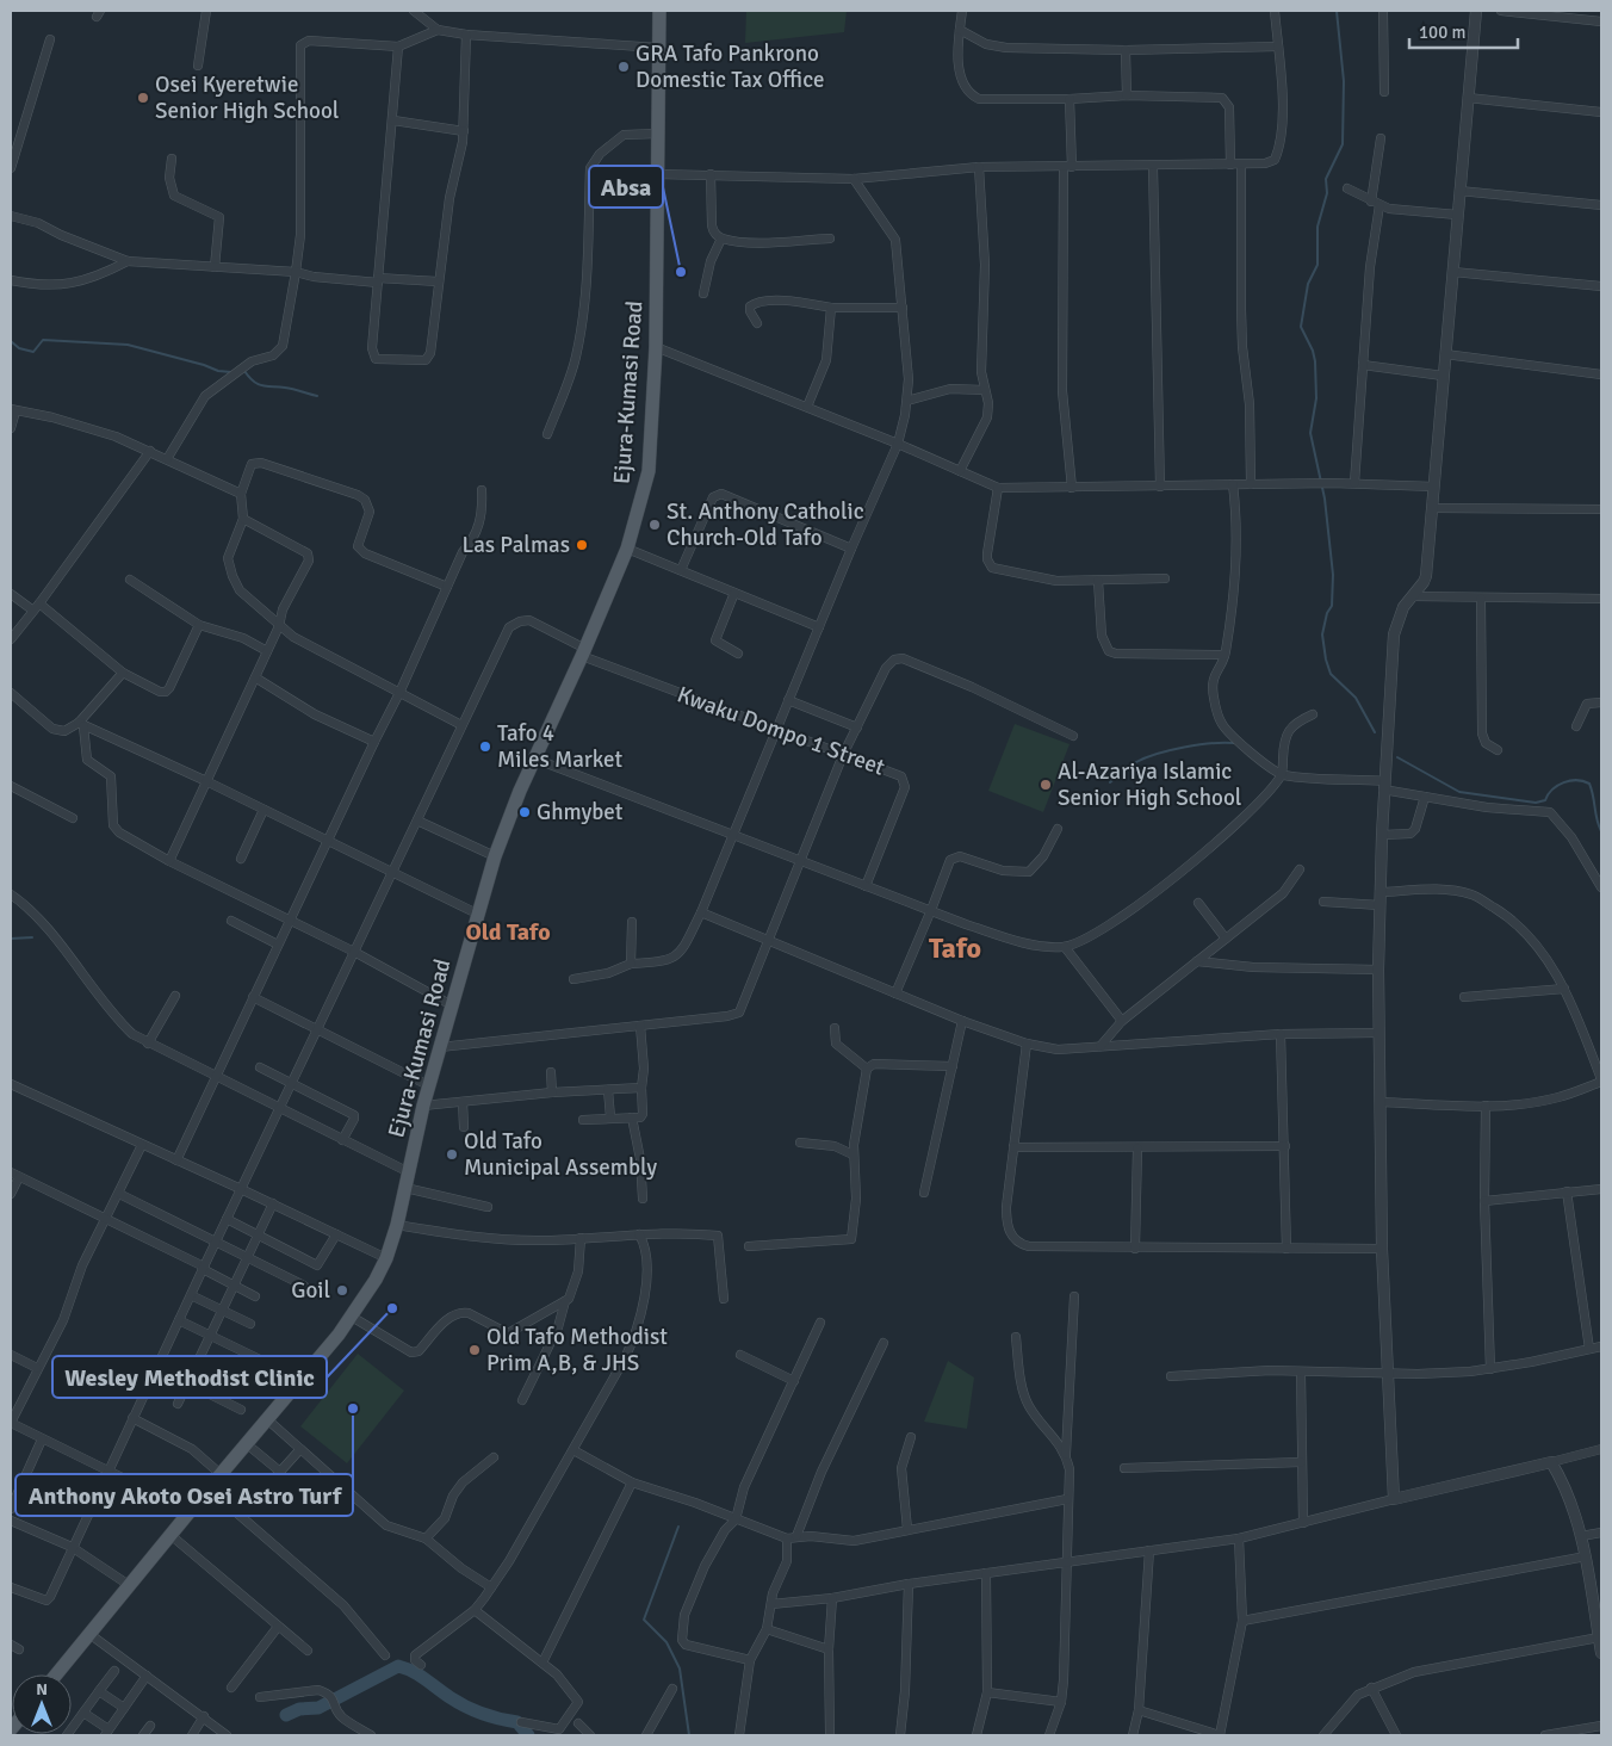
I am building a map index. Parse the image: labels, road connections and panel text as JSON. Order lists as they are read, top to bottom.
{
  "streets": {
    "main road": ["Ejura-Kumasi Road"],
    "street": ["Kwaku Dompo 1 Street"]
  },
  "crossings": [
    ["Ejura-Kumasi Road", "Kwaku Dompo 1 Street"]
  ],
  "districts": ["Old Tafo", "Tafo"],
  "places": [
    "GRA Tafo Pankrono Domestic Tax Office",
    "Osei Kyeretwie Senior High School",
    "Absa",
    "St. Anthony Catholic Church-Old Tafo",
    "Las Palmas",
    "Tafo 4 Miles Market",
    "Al-Azariya Islamic Senior High School",
    "Ghmybet",
    "Old Tafo Municipal Assembly",
    "Goil",
    "Wesley Methodist Clinic",
    "Old Tafo Methodist Prim A,B, & JHS",
    "Anthony Akoto Osei Astro Turf"
  ],
  "scale_bar": "100 m",
  "north": "top"
}
